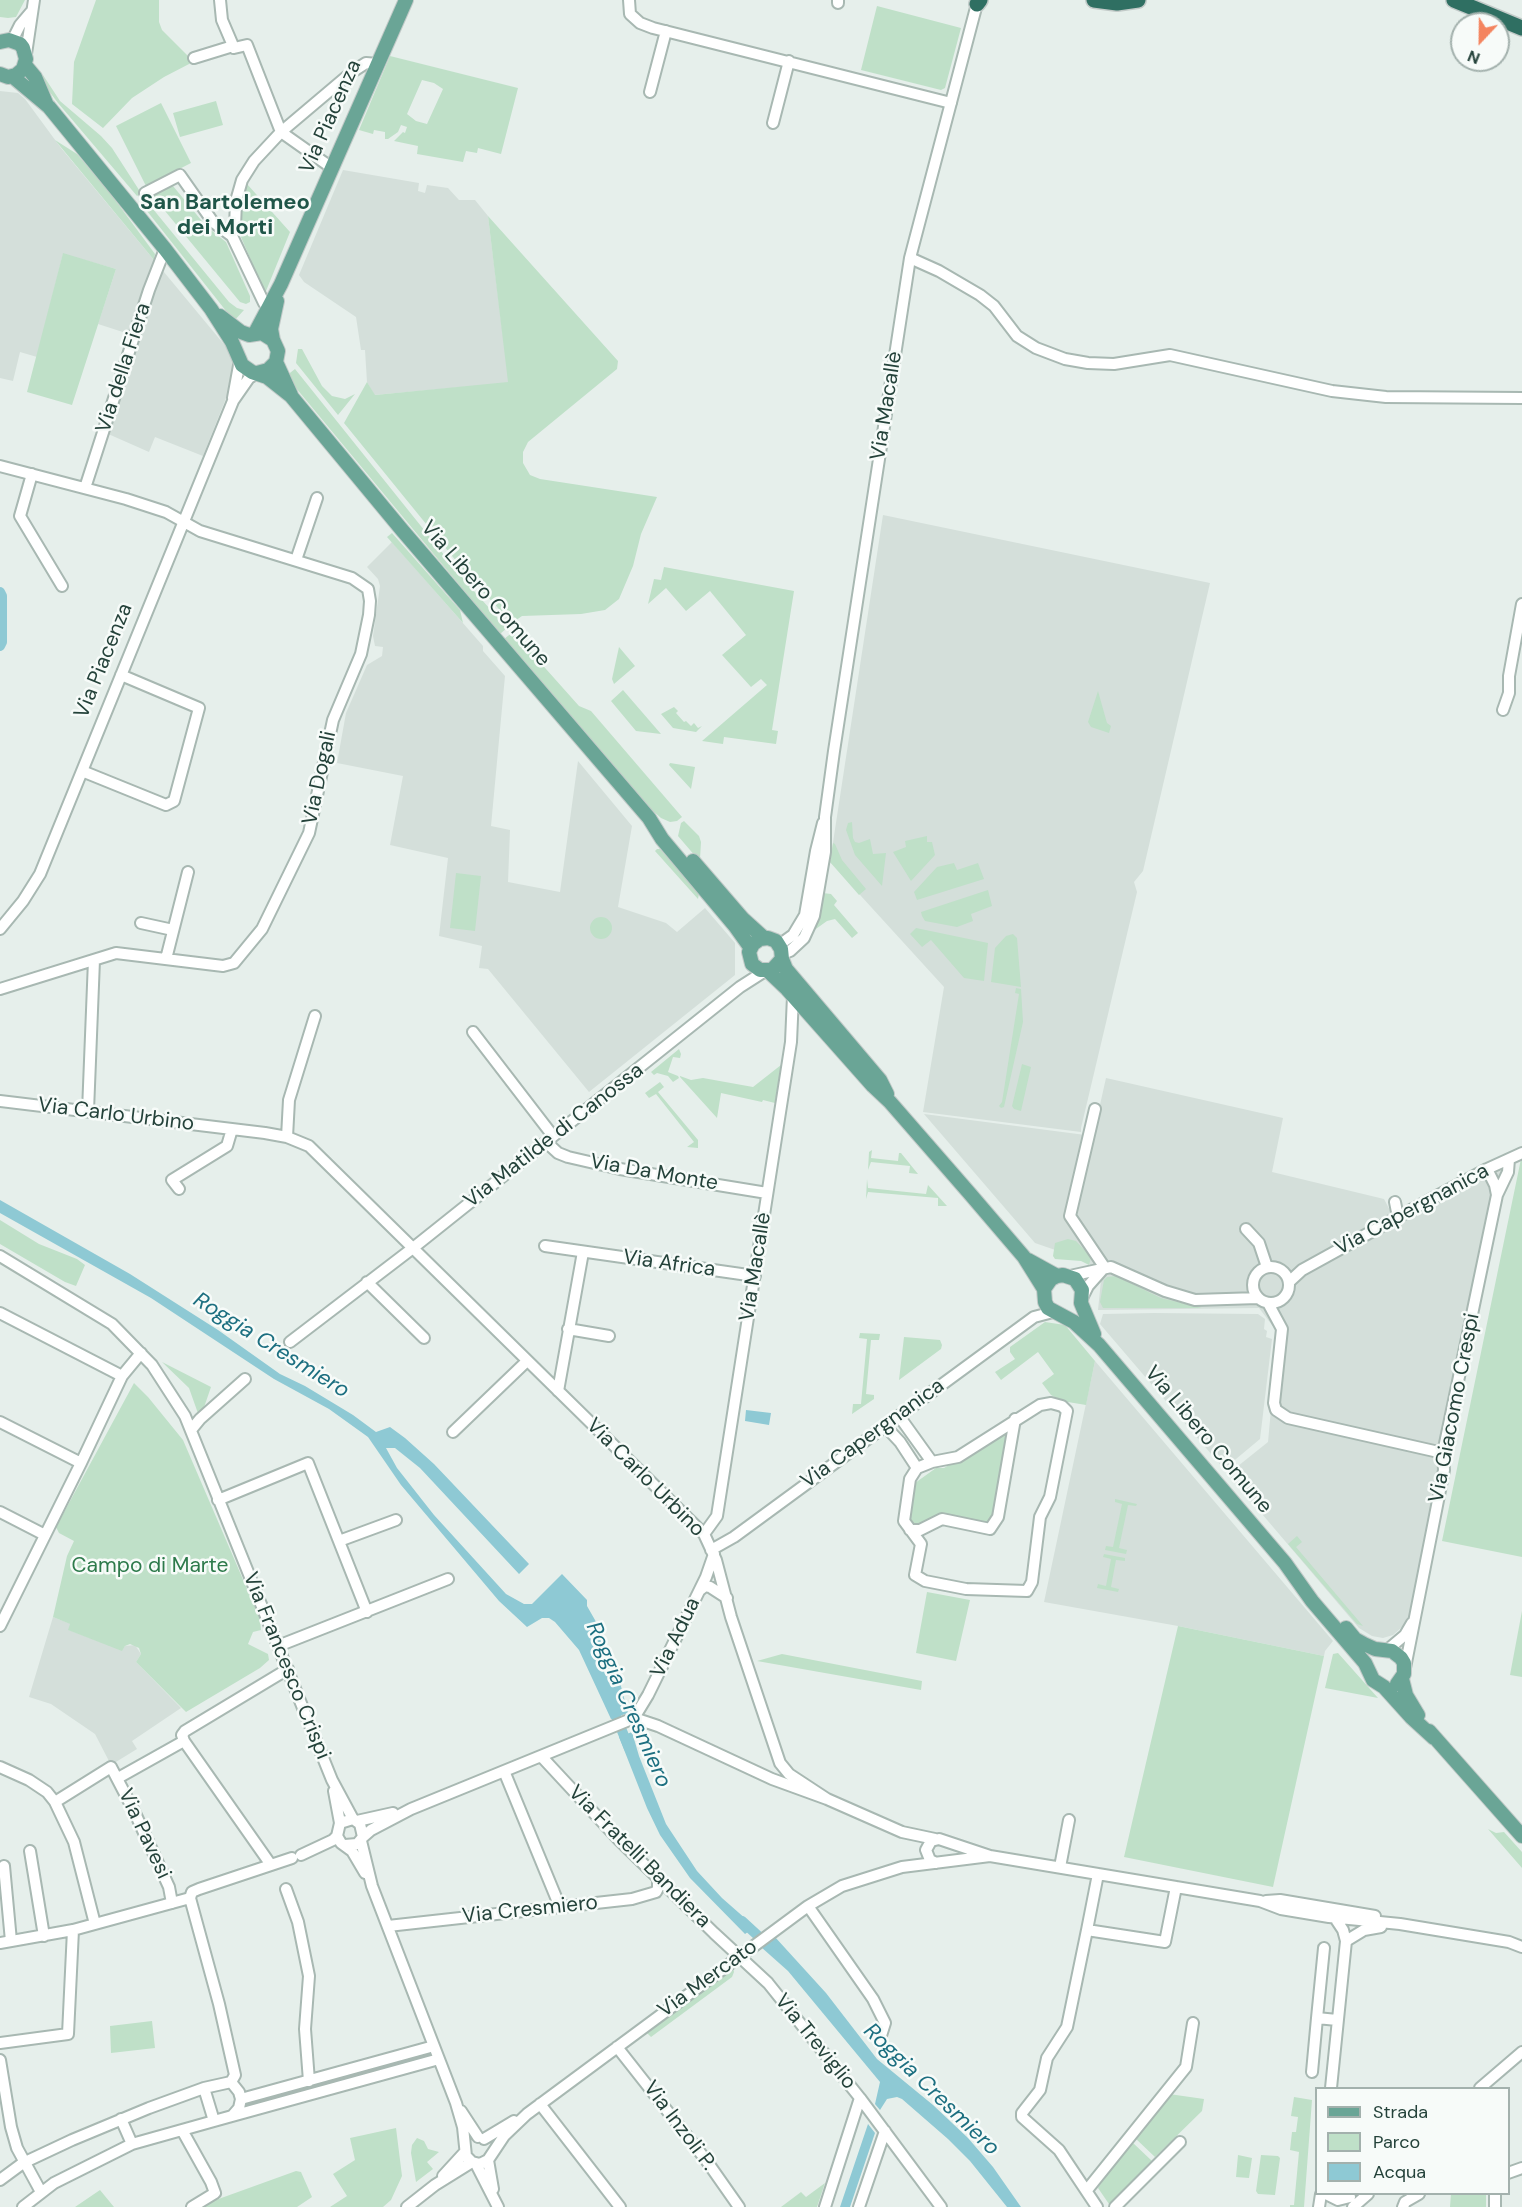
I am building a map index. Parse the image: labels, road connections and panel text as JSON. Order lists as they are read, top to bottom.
{
  "streets": {
    "main road": ["Via Piacenza", "Via Libero Comune"],
    "street": [
      "Via della Fiera",
      "Via Macallè",
      "Via Dogali",
      "Via Carlo Urbino",
      "Via Matilde di Canossa",
      "Via Da Monte",
      "Via Capergnanica",
      "Via Africa",
      "Via Giacomo Crespi",
      "Via Adua",
      "Via Francesco Crispi",
      "Via Pavesi",
      "Via Fratelli Bandiera",
      "Via Cresmiero",
      "Via Mercato",
      "Via Treviglio",
      "Via Inzoli P."
    ]
  },
  "crossings": [
    ["Via Piacenza", "Via Libero Comune"],
    ["Via Piacenza", "Via Dogali"],
    ["Via della Fiera", "Via Libero Comune"],
    ["Via della Fiera", "Via Dogali"],
    ["Via Macallè", "Via Libero Comune"],
    ["Via Macallè", "Via Carlo Urbino"],
    ["Via Macallè", "Via Matilde di Canossa"],
    ["Via Macallè", "Via Da Monte"],
    ["Via Macallè", "Via Africa"],
    ["Via Libero Comune", "Via Matilde di Canossa"],
    ["Via Libero Comune", "Via Capergnanica"],
    ["Via Libero Comune", "Via Giacomo Crespi"],
    ["Via Carlo Urbino", "Via Matilde di Canossa"],
    ["Via Carlo Urbino", "Via Capergnanica"],
    ["Via Carlo Urbino", "Via Adua"],
    ["Via Matilde di Canossa", "Via Da Monte"],
    ["Via Capergnanica", "Via Giacomo Crespi"],
    ["Via Capergnanica", "Via Adua"],
    ["Via Fratelli Bandiera", "Via Cresmiero"],
    ["Via Fratelli Bandiera", "Via Mercato"],
    ["Via Fratelli Bandiera", "Via Treviglio"],
    ["Via Mercato", "Via Treviglio"],
    ["Via Mercato", "Via Inzoli P."]
  ],
  "districts": ["San Bartolemeo dei Morti"],
  "water": ["Roggia Cresmiero"],
  "parks": ["Campo di Marte"],
  "legend": ["Strada", "Parco", "Acqua"],
  "north": "bottom"
}
